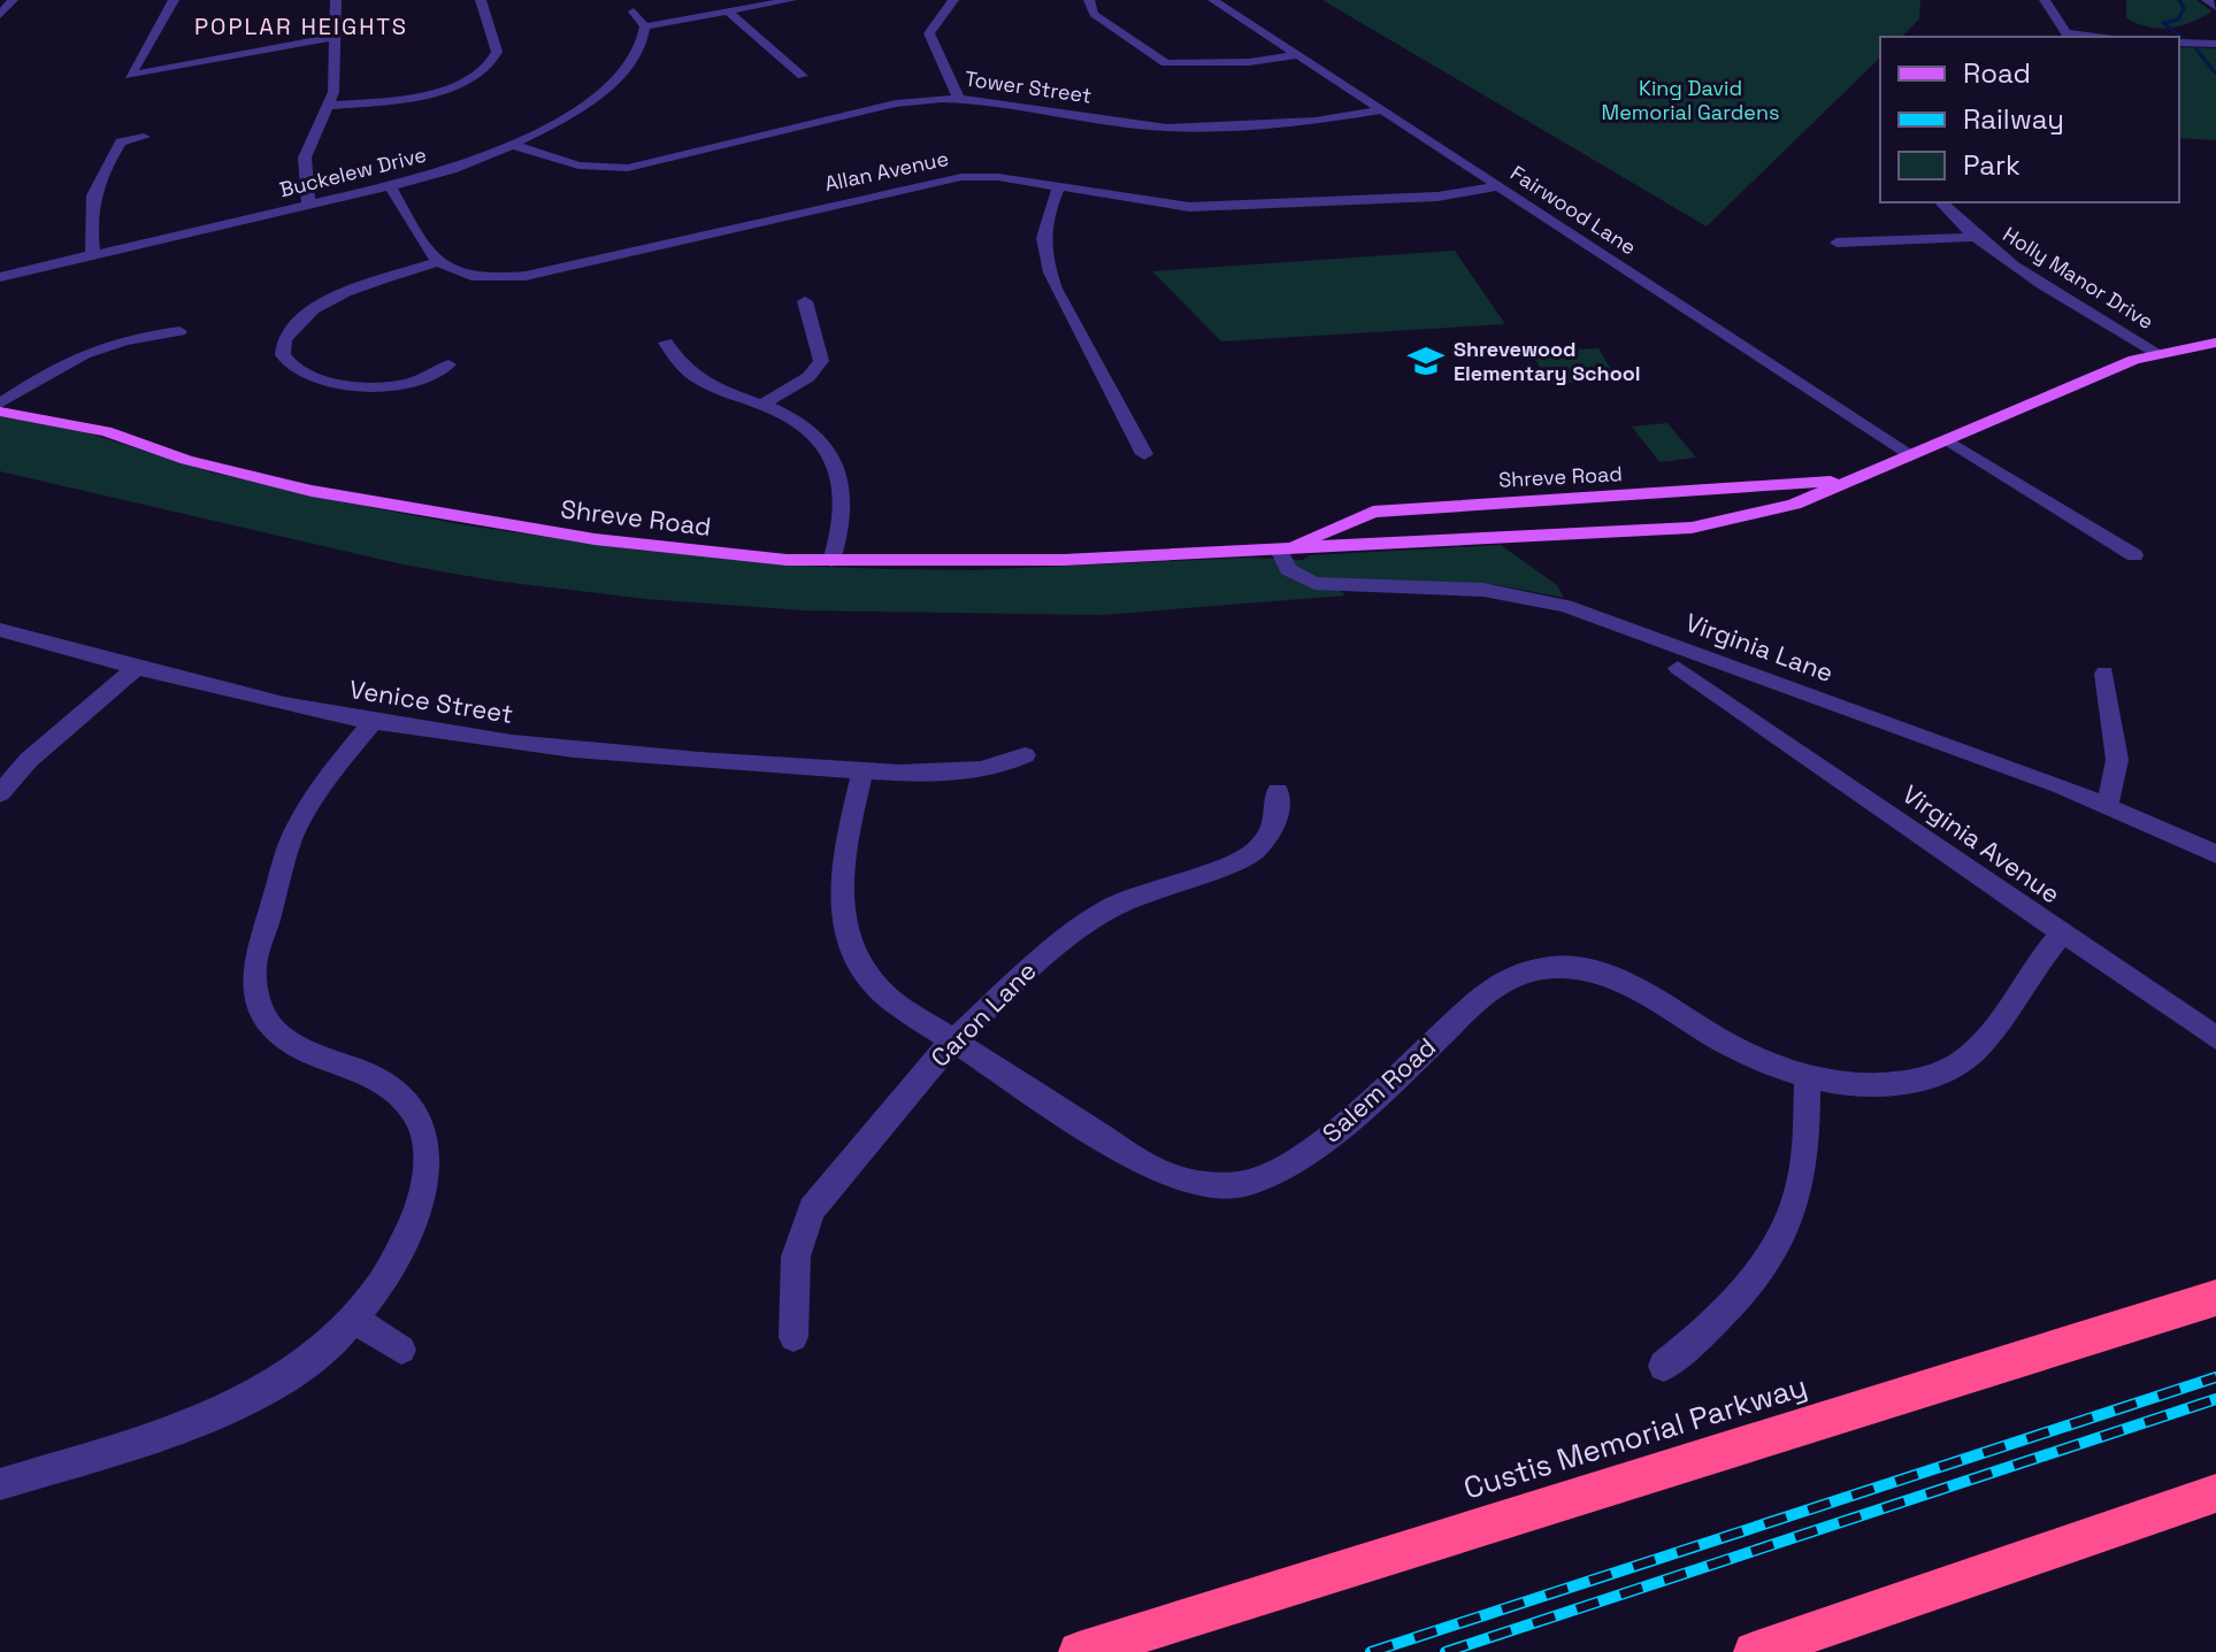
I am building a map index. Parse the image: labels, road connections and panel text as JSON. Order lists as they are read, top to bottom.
{
  "streets": {
    "highway": ["Custis Memorial Parkway"],
    "main road": ["Shreve Road"],
    "street": [
      "Tower Street",
      "Allan Avenue",
      "Buckelew Drive",
      "Fairwood Lane",
      "Holly Manor Drive",
      "Virginia Lane",
      "Venice Street",
      "Virginia Avenue",
      "Caron Lane",
      "Salem Road"
    ]
  },
  "crossings": [
    ["Tower Street", "Buckelew Drive"],
    ["Tower Street", "Fairwood Lane"],
    ["Allan Avenue", "Fairwood Lane"],
    ["Fairwood Lane", "Shreve Road"],
    ["Holly Manor Drive", "Shreve Road"],
    ["Shreve Road", "Virginia Lane"],
    ["Venice Street", "Salem Road"],
    ["Virginia Avenue", "Salem Road"],
    ["Caron Lane", "Salem Road"]
  ],
  "districts": ["POPLAR HEIGHTS"],
  "parks": ["King David Memorial Gardens"],
  "places": {
    "school or university": ["Shrevewood Elementary School"]
  },
  "legend": ["Road", "Railway", "Park"]
}
